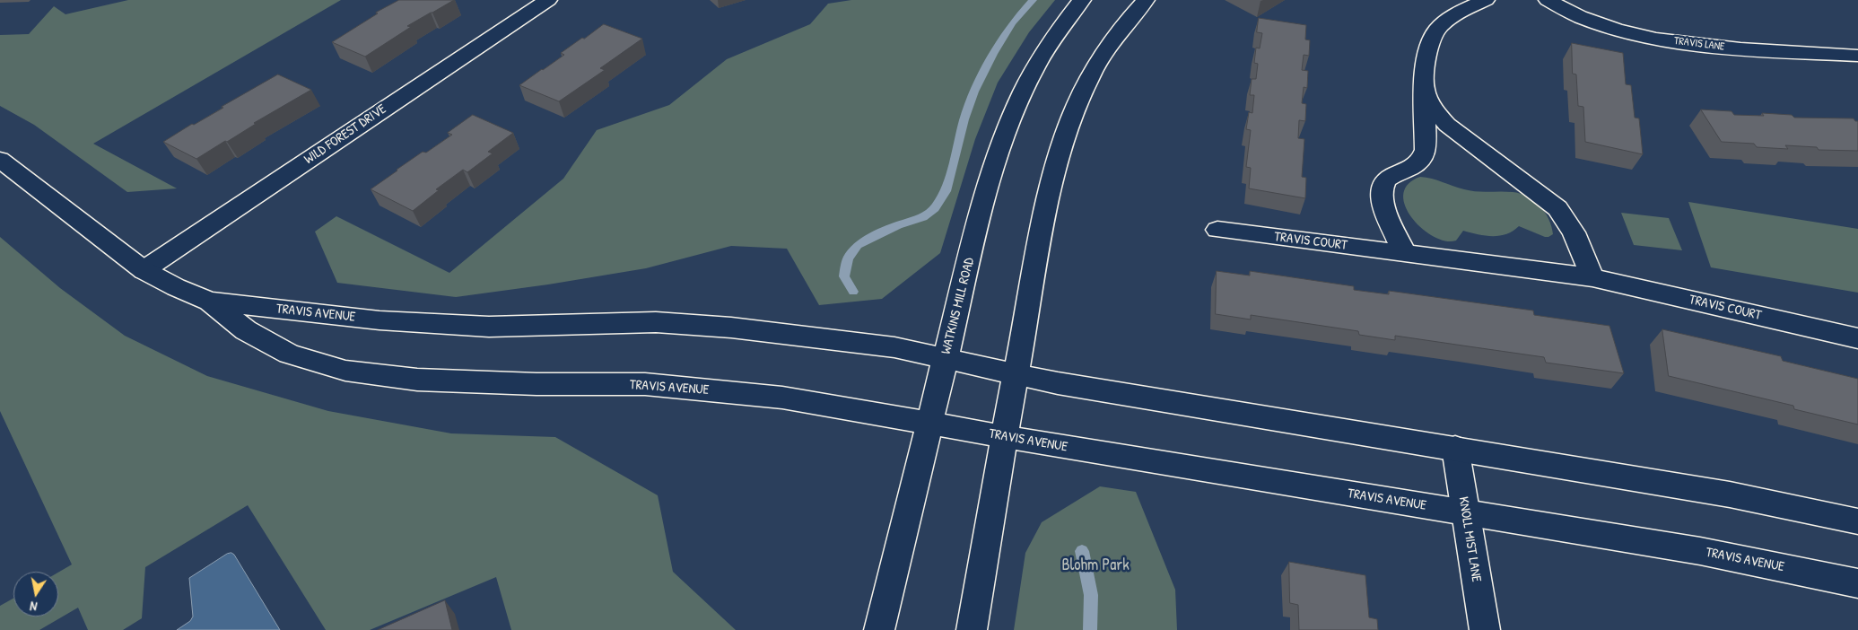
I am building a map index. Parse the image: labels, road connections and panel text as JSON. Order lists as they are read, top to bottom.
{
  "streets": {
    "street": [
      "TRAVIS LANE",
      "WILD FOREST DRIVE",
      "TRAVIS COURT",
      "WATKINS MILL ROAD",
      "TRAVIS AVENUE",
      "KNOLL MIST LANE"
    ]
  },
  "crossings": [
    ["WILD FOREST DRIVE", "TRAVIS AVENUE"],
    ["WATKINS MILL ROAD", "TRAVIS AVENUE"],
    ["TRAVIS AVENUE", "KNOLL MIST LANE"]
  ],
  "parks": ["Blohm Park"],
  "north": "bottom"
}
